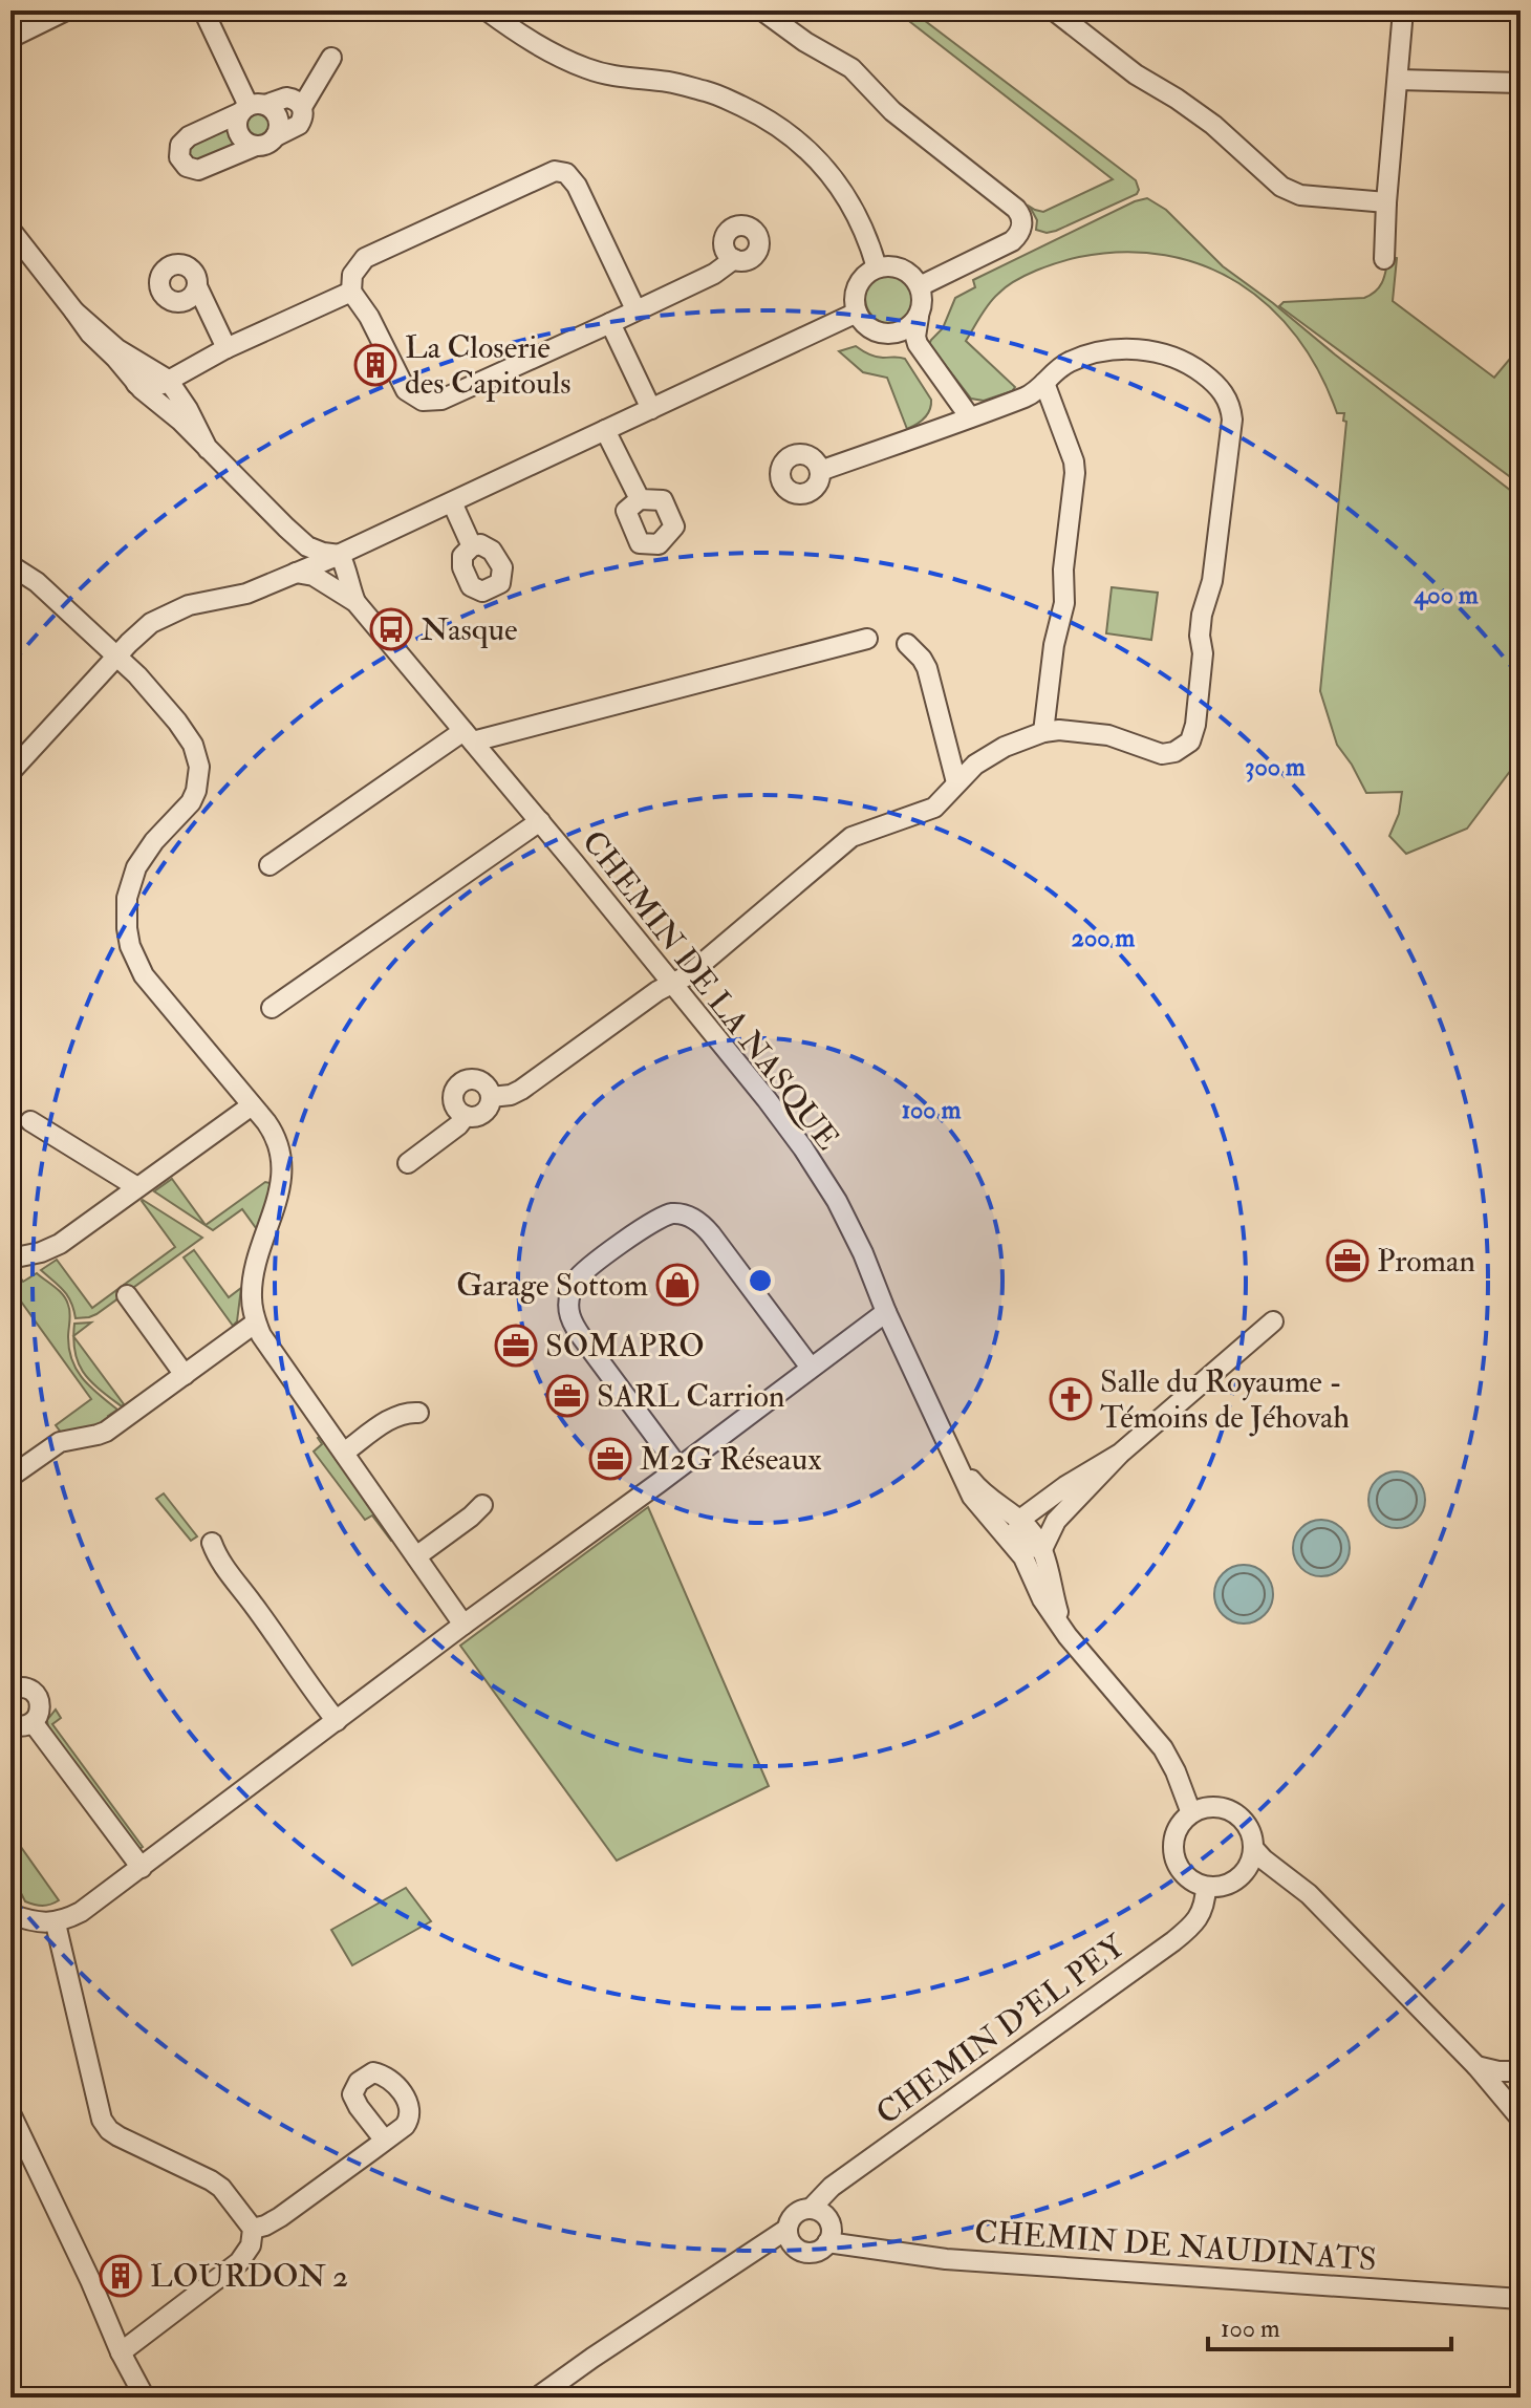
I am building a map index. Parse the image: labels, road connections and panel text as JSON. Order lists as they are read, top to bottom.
{
  "streets": {
    "street": ["CHEMIN DE LA NASQUE", "CHEMIN D'EL PEY", "CHEMIN DE NAUDINATS"]
  },
  "crossings": [
    ["CHEMIN DE LA NASQUE", "CHEMIN D'EL PEY"],
    ["CHEMIN D'EL PEY", "CHEMIN DE NAUDINATS"]
  ],
  "places": {
    "building": ["La Closerie des Capitouls", "LOURDON 2"],
    "bus stop": ["Nasque"],
    "office": [
      "Proman",
      "SOMAPRO",
      "SARL Carrion",
      "M2G Réseaux"
    ],
    "shop": ["Garage Sottom"],
    "church": ["Salle du Royaume - Témoins de Jéhovah"]
  },
  "scale_bar": "100 m",
  "rings": [
    "400 m",
    "300 m",
    "200 m",
    "100 m"
  ]
}
